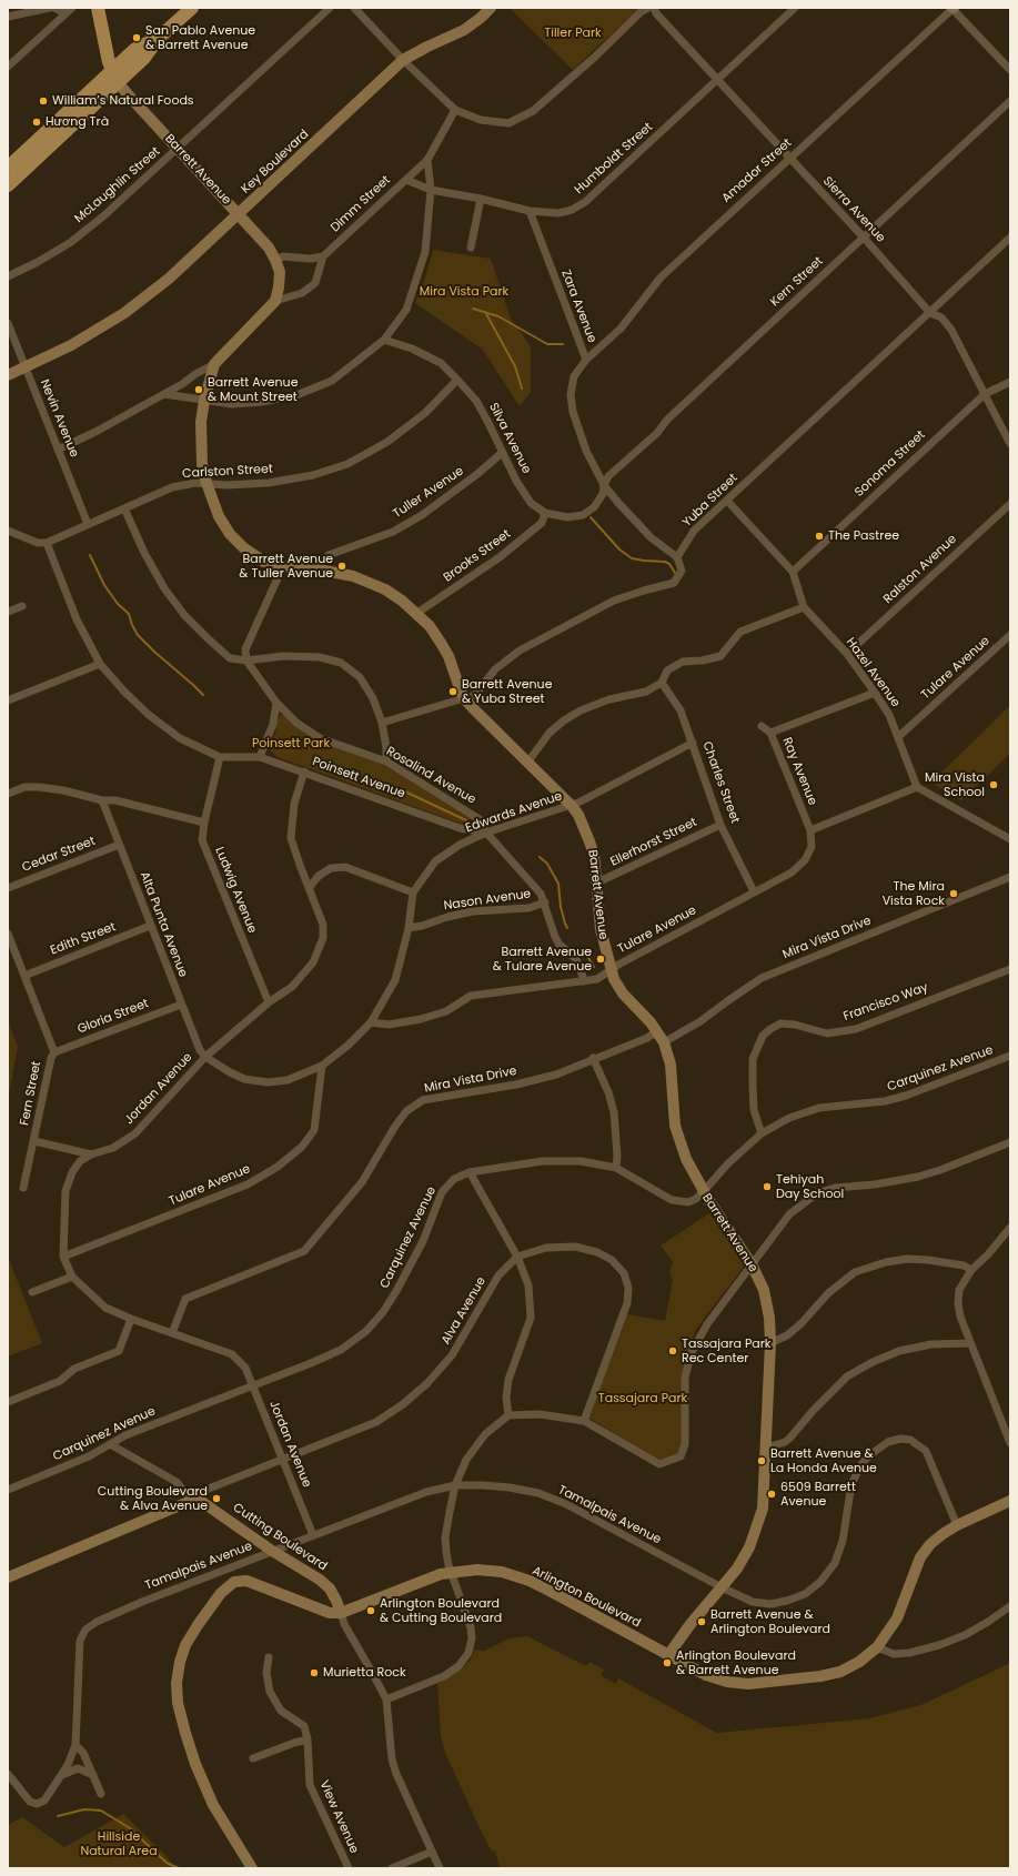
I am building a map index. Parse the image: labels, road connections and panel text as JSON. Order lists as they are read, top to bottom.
{
  "streets": {
    "main road": ["Barrett Avenue"],
    "street": [
      "Humboldt Street",
      "Key Boulevard",
      "Amador Street",
      "McLaughlin Street",
      "Dimm Street",
      "Sierra Avenue",
      "Kern Street",
      "Zara Avenue",
      "Nevin Avenue",
      "Silva Avenue",
      "Sonoma Street",
      "Carlston Street",
      "Tuller Avenue",
      "Yuba Street",
      "Brooks Street",
      "Ralston Avenue",
      "Tulare Avenue",
      "Hazel Avenue",
      "Ray Avenue",
      "Rosalind Avenue",
      "Poinsett Avenue",
      "Charles Street",
      "Edwards Avenue",
      "Ellerhorst Street",
      "Cedar Street",
      "Ludwig Avenue",
      "Nason Avenue",
      "Alta Punta Avenue",
      "Mira Vista Drive",
      "Edith Street",
      "Francisco Way",
      "Gloria Street",
      "Carquinez Avenue",
      "Jordan Avenue",
      "Fern Street",
      "Alva Avenue",
      "Tamalpais Avenue",
      "Cutting Boulevard",
      "Arlington Boulevard",
      "View Avenue"
    ]
  },
  "crossings": [
    ["Humboldt Street", "Dimm Street"],
    ["Humboldt Street", "Sierra Avenue"],
    ["Humboldt Street", "Zara Avenue"],
    ["Key Boulevard", "Barrett Avenue"],
    ["Key Boulevard", "Nevin Avenue"],
    ["Barrett Avenue", "McLaughlin Street"],
    ["Barrett Avenue", "Carlston Street"],
    ["Barrett Avenue", "Tuller Avenue"],
    ["Barrett Avenue", "Brooks Street"],
    ["Barrett Avenue", "Tulare Avenue"],
    ["Barrett Avenue", "Edwards Avenue"],
    ["Barrett Avenue", "Ellerhorst Street"],
    ["Barrett Avenue", "Mira Vista Drive"],
    ["Barrett Avenue", "Carquinez Avenue"],
    ["Barrett Avenue", "Tamalpais Avenue"],
    ["Barrett Avenue", "Arlington Boulevard"],
    ["Amador Street", "Sierra Avenue"],
    ["Amador Street", "Zara Avenue"],
    ["Sierra Avenue", "Kern Street"],
    ["Sierra Avenue", "Sonoma Street"],
    ["Sierra Avenue", "Yuba Street"],
    ["Kern Street", "Zara Avenue"],
    ["Kern Street", "Silva Avenue"],
    ["Zara Avenue", "Silva Avenue"],
    ["Zara Avenue", "Yuba Street"],
    ["Nevin Avenue", "Carlston Street"],
    ["Silva Avenue", "Carlston Street"],
    ["Silva Avenue", "Tuller Avenue"],
    ["Silva Avenue", "Brooks Street"],
    ["Sonoma Street", "Hazel Avenue"],
    ["Carlston Street", "Poinsett Avenue"],
    ["Yuba Street", "Hazel Avenue"],
    ["Ralston Avenue", "Hazel Avenue"],
    ["Tulare Avenue", "Hazel Avenue"],
    ["Tulare Avenue", "Ray Avenue"],
    ["Tulare Avenue", "Charles Street"],
    ["Tulare Avenue", "Edwards Avenue"],
    ["Tulare Avenue", "Jordan Avenue"],
    ["Rosalind Avenue", "Poinsett Avenue"],
    ["Rosalind Avenue", "Edwards Avenue"],
    ["Poinsett Avenue", "Edwards Avenue"],
    ["Poinsett Avenue", "Ludwig Avenue"],
    ["Poinsett Avenue", "Jordan Avenue"],
    ["Charles Street", "Edwards Avenue"],
    ["Charles Street", "Ellerhorst Street"],
    ["Edwards Avenue", "Nason Avenue"],
    ["Edwards Avenue", "Alta Punta Avenue"],
    ["Edwards Avenue", "Jordan Avenue"],
    ["Cedar Street", "Alta Punta Avenue"],
    ["Ludwig Avenue", "Jordan Avenue"],
    ["Alta Punta Avenue", "Edith Street"],
    ["Alta Punta Avenue", "Gloria Street"],
    ["Alta Punta Avenue", "Jordan Avenue"],
    ["Mira Vista Drive", "Jordan Avenue"],
    ["Edith Street", "Fern Street"],
    ["Francisco Way", "Carquinez Avenue"],
    ["Gloria Street", "Fern Street"],
    ["Carquinez Avenue", "Jordan Avenue"],
    ["Jordan Avenue", "Alva Avenue"],
    ["Jordan Avenue", "Tamalpais Avenue"],
    ["Alva Avenue", "Cutting Boulevard"],
    ["Tamalpais Avenue", "Cutting Boulevard"],
    ["Tamalpais Avenue", "Arlington Boulevard"],
    ["Cutting Boulevard", "Arlington Boulevard"]
  ],
  "parks": [
    "Tiller Park",
    "Mira Vista Park",
    "Poinsett Park",
    "Tassajara Park",
    "Hillside Natural Area"
  ],
  "places": [
    "San Pablo Avenue & Barrett Avenue",
    "William’s Natural Foods",
    "Hương Trà",
    "Barrett Avenue & Mount Street",
    "The Pastree",
    "Barrett Avenue & Tuller Avenue",
    "Barrett Avenue & Yuba Street",
    "Mira Vista School",
    "The Mira Vista Rock",
    "Barrett Avenue & Tulare Avenue",
    "Tehiyah Day School",
    "Tassajara Park Rec Center",
    "Barrett Avenue & La Honda Avenue",
    "6509 Barrett Avenue",
    "Cutting Boulevard & Alva Avenue",
    "Arlington Boulevard & Cutting Boulevard",
    "Barrett Avenue & Arlington Boulevard",
    "Arlington Boulevard & Barrett Avenue",
    "Murietta Rock"
  ]
}
